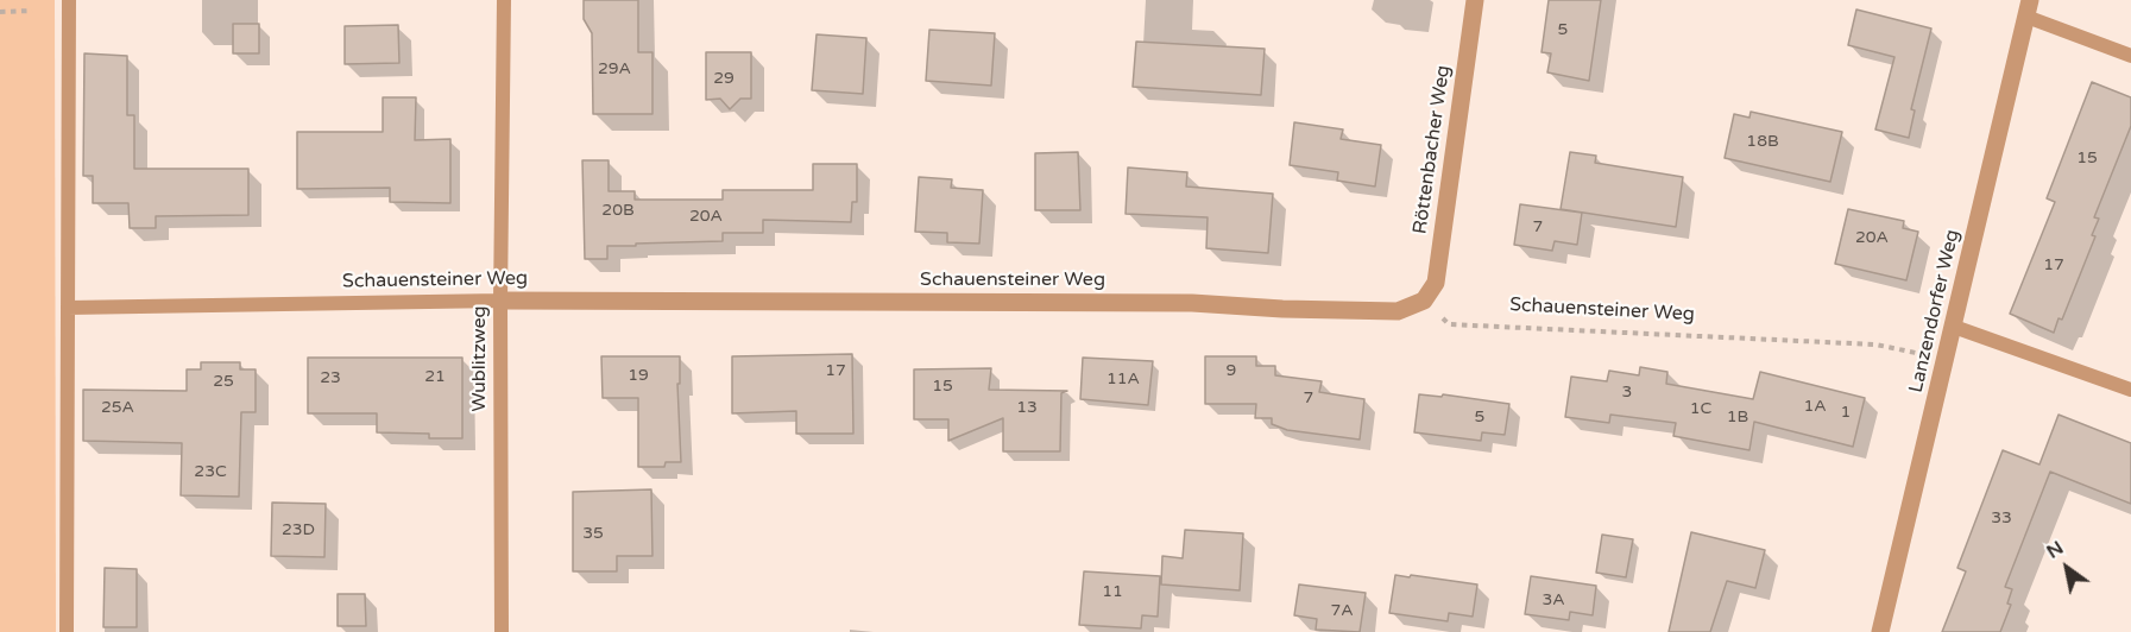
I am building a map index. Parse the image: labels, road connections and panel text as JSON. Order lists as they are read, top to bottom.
{
  "streets": {
    "street": ["Röttenbacher Weg", "Schauensteiner Weg", "Lanzendorfer Weg"],
    "lane": ["Wublitzweg"]
  },
  "crossings": [
    ["Röttenbacher Weg", "Schauensteiner Weg"],
    ["Schauensteiner Weg", "Lanzendorfer Weg"],
    ["Schauensteiner Weg", "Wublitzweg"]
  ],
  "house_numbers": [
    "5",
    "29A",
    "29",
    "18B",
    "15",
    "20B",
    "20A",
    "7",
    "20A",
    "17",
    "17",
    "9",
    "19",
    "21",
    "23",
    "11A",
    "25",
    "15",
    "3",
    "7",
    "1A",
    "25A",
    "13",
    "1C",
    "1",
    "5",
    "1B",
    "23C",
    "33",
    "23D",
    "35",
    "11",
    "3A",
    "7A"
  ],
  "north": "top left"
}
